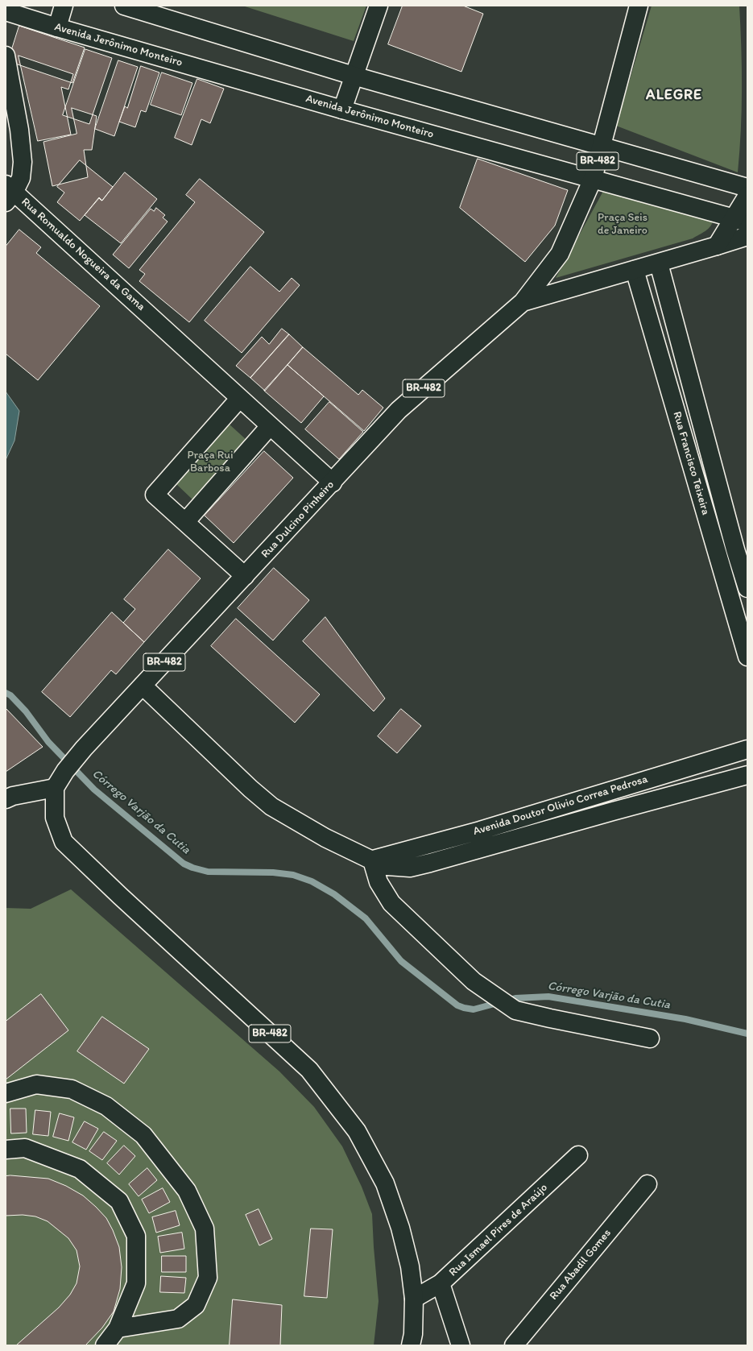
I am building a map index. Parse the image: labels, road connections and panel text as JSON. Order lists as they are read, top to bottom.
{
  "streets": {
    "main road": [
      "Avenida Jerônimo Monteiro",
      "BR-482",
      "Rua Romualdo Nogueira da Gama",
      "Rua Francisco Teixeira",
      "Rua Dulcino Pinheiro",
      "Avenida Doutor Olivio Correa Pedrosa",
      "Rua Ismael Pires de Araújo",
      "Rua Abadil Gomes"
    ]
  },
  "crossings": [
    ["Avenida Jerônimo Monteiro", "BR-482"],
    ["BR-482", "Rua Francisco Teixeira"],
    ["BR-482", "Rua Dulcino Pinheiro"],
    ["BR-482", "Rua Ismael Pires de Araújo"],
    ["Rua Dulcino Pinheiro", "Avenida Doutor Olivio Correa Pedrosa"]
  ],
  "districts": ["ALEGRE"],
  "water": ["Córrego Varjão da Cutia"],
  "parks": ["Praça Seis de Janeiro", "Praça Rui Barbosa"]
}
